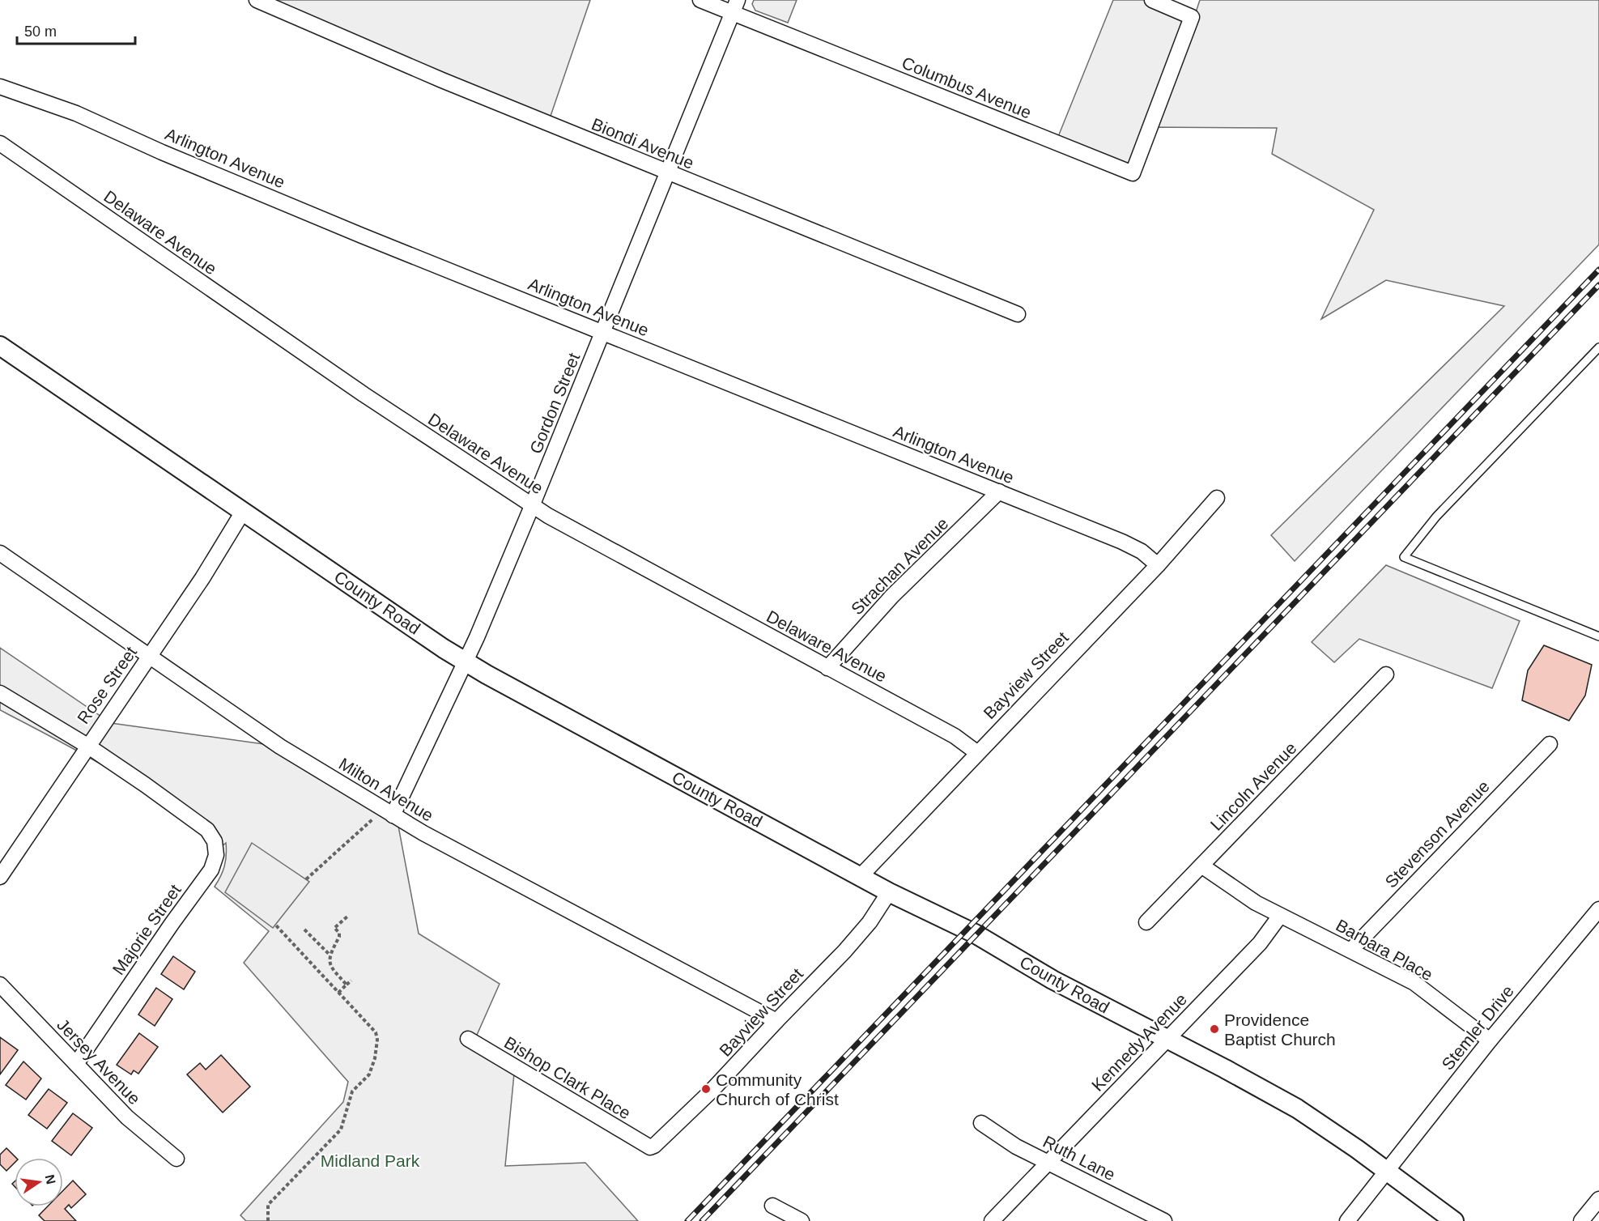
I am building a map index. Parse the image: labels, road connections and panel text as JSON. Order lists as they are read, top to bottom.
{
  "streets": {
    "street": [
      "Columbus Avenue",
      "Biondi Avenue",
      "Arlington Avenue",
      "Delaware Avenue",
      "Gordon Street",
      "Strachan Avenue",
      "County Road",
      "Bayview Street",
      "Rose Street",
      "Lincoln Avenue",
      "Milton Avenue",
      "Stevenson Avenue",
      "Majorie Street",
      "Barbara Place",
      "Stemler Drive",
      "Kennedy Avenue",
      "Jersey Avenue",
      "Bishop Clark Place",
      "Ruth Lane"
    ]
  },
  "crossings": [
    ["Columbus Avenue", "Gordon Street"],
    ["Biondi Avenue", "Gordon Street"],
    ["Arlington Avenue", "Gordon Street"],
    ["Arlington Avenue", "Strachan Avenue"],
    ["Arlington Avenue", "Bayview Street"],
    ["Delaware Avenue", "Gordon Street"],
    ["Delaware Avenue", "Strachan Avenue"],
    ["Delaware Avenue", "Bayview Street"],
    ["Gordon Street", "County Road"],
    ["Gordon Street", "Milton Avenue"],
    ["County Road", "Bayview Street"],
    ["County Road", "Rose Street"],
    ["County Road", "Stemler Drive"],
    ["County Road", "Kennedy Avenue"],
    ["Bayview Street", "Milton Avenue"],
    ["Bayview Street", "Bishop Clark Place"],
    ["Rose Street", "Milton Avenue"],
    ["Rose Street", "Majorie Street"],
    ["Stevenson Avenue", "Barbara Place"],
    ["Majorie Street", "Jersey Avenue"],
    ["Barbara Place", "Stemler Drive"],
    ["Barbara Place", "Kennedy Avenue"],
    ["Kennedy Avenue", "Ruth Lane"]
  ],
  "parks": ["Midland Park"],
  "places": ["Providence Baptist Church", "Community Church of Christ"],
  "scale_bar": "50 m",
  "north": "right"
}
